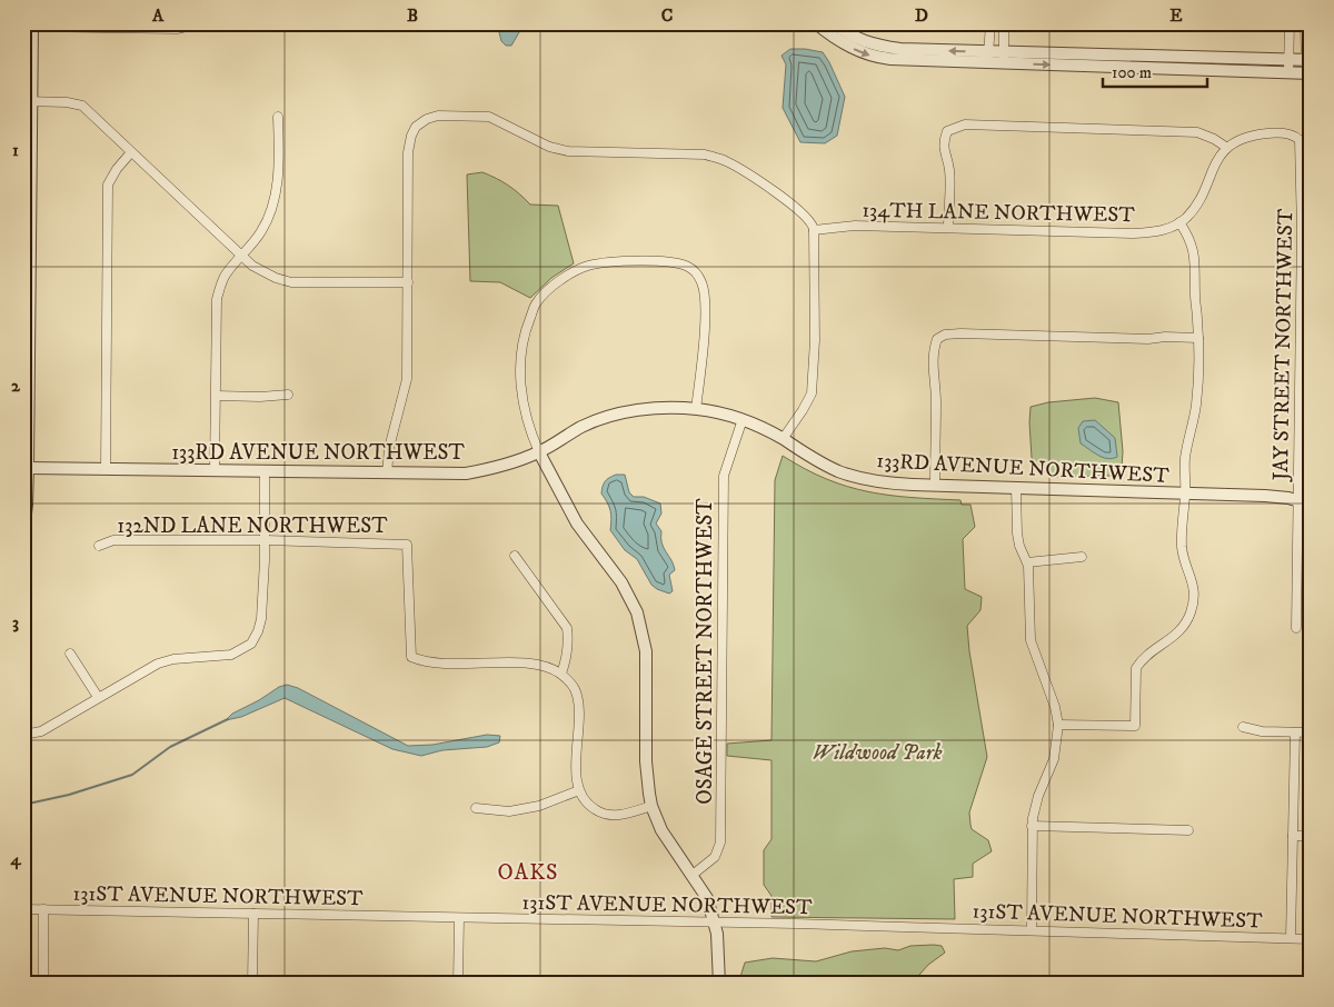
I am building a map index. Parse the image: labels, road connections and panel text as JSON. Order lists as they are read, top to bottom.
{
  "streets": {
    "street": [
      "134TH LANE NORTHWEST",
      "JAY STREET NORTHWEST",
      "133RD AVENUE NORTHWEST",
      "132ND LANE NORTHWEST",
      "OSAGE STREET NORTHWEST",
      "131ST AVENUE NORTHWEST"
    ]
  },
  "crossings": [
    ["JAY STREET NORTHWEST", "133RD AVENUE NORTHWEST"],
    ["133RD AVENUE NORTHWEST", "OSAGE STREET NORTHWEST"]
  ],
  "districts": ["OAKS"],
  "parks": ["Wildwood Park"],
  "scale_bar": "100 m",
  "grid": {
    "columns": [
      "A",
      "B",
      "C",
      "D",
      "E"
    ],
    "rows": [
      "1",
      "2",
      "3",
      "4"
    ]
  }
}
